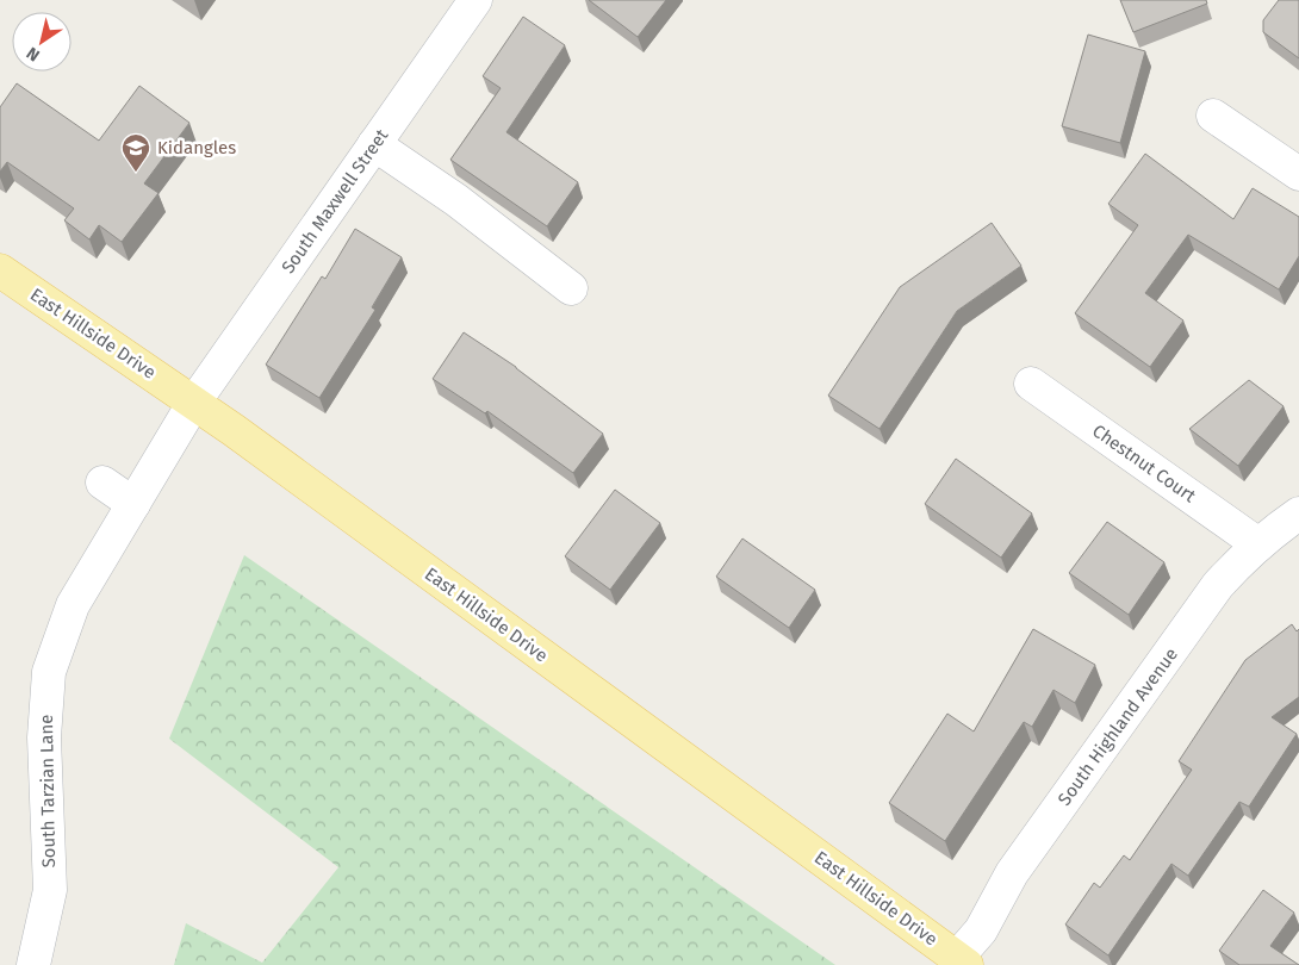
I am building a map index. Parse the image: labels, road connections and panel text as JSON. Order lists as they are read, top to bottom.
{
  "streets": {
    "main road": ["East Hillside Drive"],
    "street": [
      "South Maxwell Street",
      "Chestnut Court",
      "South Highland Avenue",
      "South Tarzian Lane"
    ]
  },
  "crossings": [
    ["South Maxwell Street", "East Hillside Drive"],
    ["South Maxwell Street", "South Tarzian Lane"],
    ["East Hillside Drive", "South Highland Avenue"],
    ["East Hillside Drive", "South Tarzian Lane"],
    ["Chestnut Court", "South Highland Avenue"]
  ],
  "places": {
    "school or university": ["Kidangles"]
  },
  "north": "bottom left"
}
